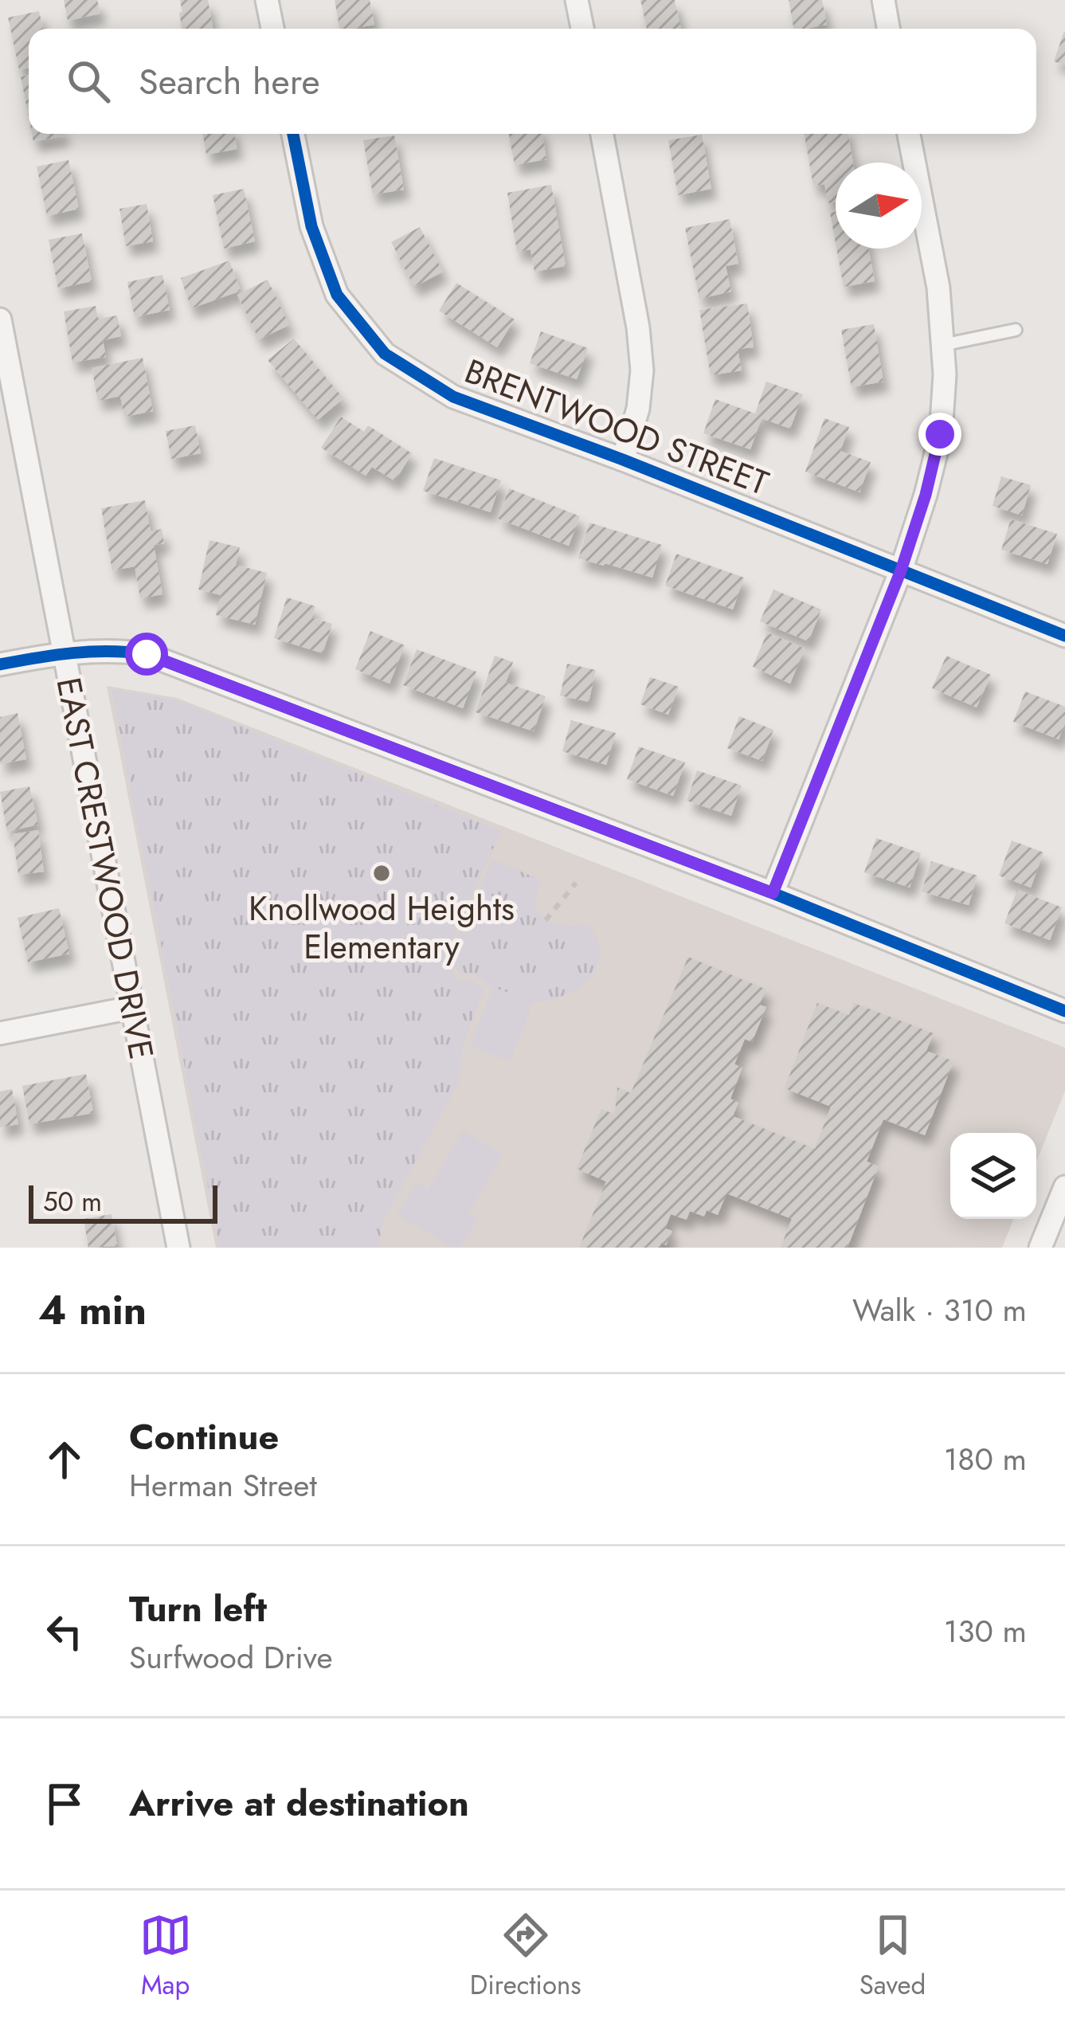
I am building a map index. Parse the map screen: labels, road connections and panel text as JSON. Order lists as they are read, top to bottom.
{
  "streets": {
    "street": ["BRENTWOOD STREET", "EAST CRESTWOOD DRIVE"]
  },
  "places": ["Knollwood Heights Elementary"],
  "scale_bar": "50 m",
  "north": "right",
  "page": {
    "search": "Search here",
    "scale": "50 m",
    "heading": ["4 min", "Walk · 310 m"],
    "list": [
      ["Continue", "Herman Street", "180 m"],
      ["Turn left", "Surfwood Drive", "130 m"],
      "Arrive at destination"
    ],
    "nav": ["Map", "Directions", "Saved"]
  }
}
